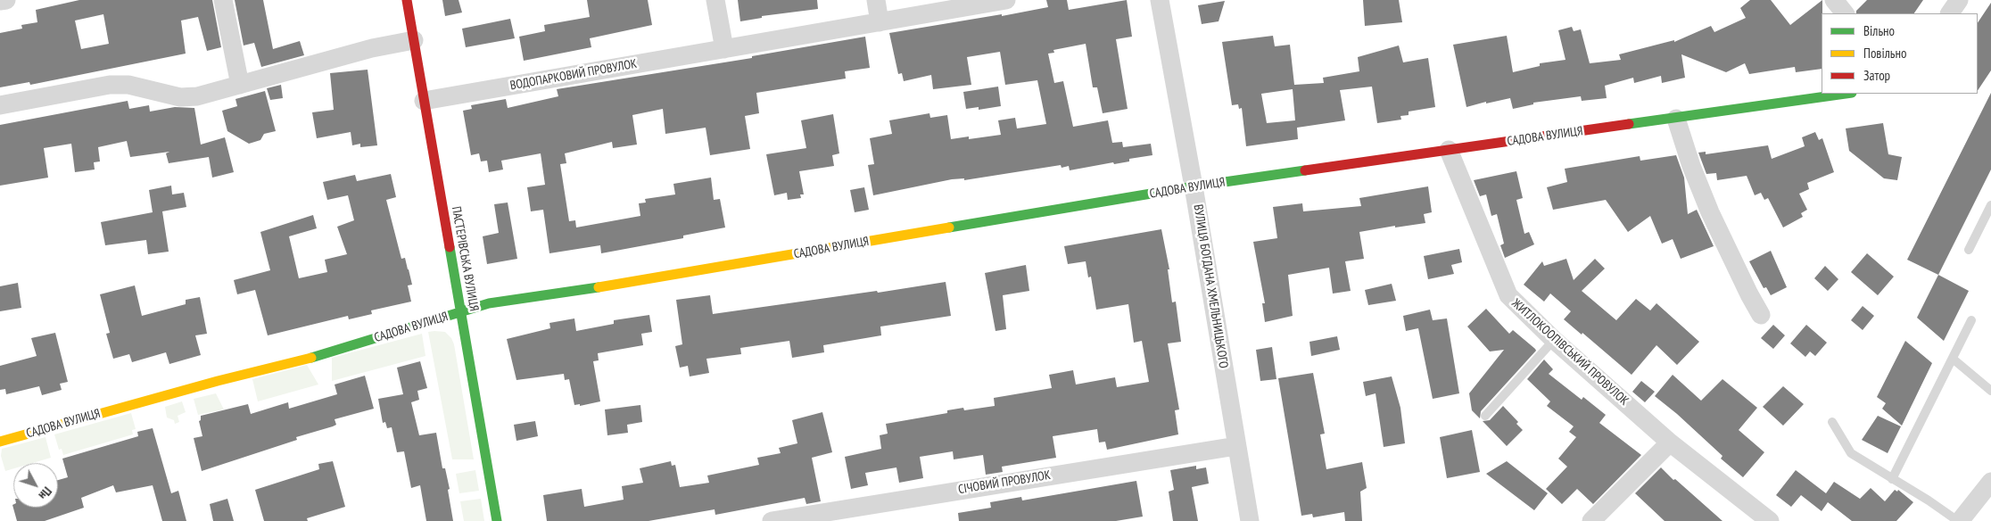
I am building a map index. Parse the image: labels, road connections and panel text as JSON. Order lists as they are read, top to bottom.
{
  "streets": {
    "street": [
      "ВОДОПАРКОВИЙ ПРОВУЛОК",
      "САДОВА ВУЛИЦЯ",
      "ПАСТЕРІВСЬКА ВУЛИЦЯ",
      "ВУЛИЦЯ БОГДАНА ХМЕЛЬНИЦЬКОГО",
      "ЖИТЛОКООПІВСЬКИЙ ПРОВУЛОК",
      "СІЧОВИЙ ПРОВУЛОК"
    ]
  },
  "crossings": [
    ["ВОДОПАРКОВИЙ ПРОВУЛОК", "ПАСТЕРІВСЬКА ВУЛИЦЯ"],
    ["САДОВА ВУЛИЦЯ", "ПАСТЕРІВСЬКА ВУЛИЦЯ"],
    ["САДОВА ВУЛИЦЯ", "ВУЛИЦЯ БОГДАНА ХМЕЛЬНИЦЬКОГО"],
    ["САДОВА ВУЛИЦЯ", "ЖИТЛОКООПІВСЬКИЙ ПРОВУЛОК"],
    ["ВУЛИЦЯ БОГДАНА ХМЕЛЬНИЦЬКОГО", "СІЧОВИЙ ПРОВУЛОК"]
  ],
  "legend": ["Вільно", "Повільно", "Затор"],
  "north": "bottom right"
}
